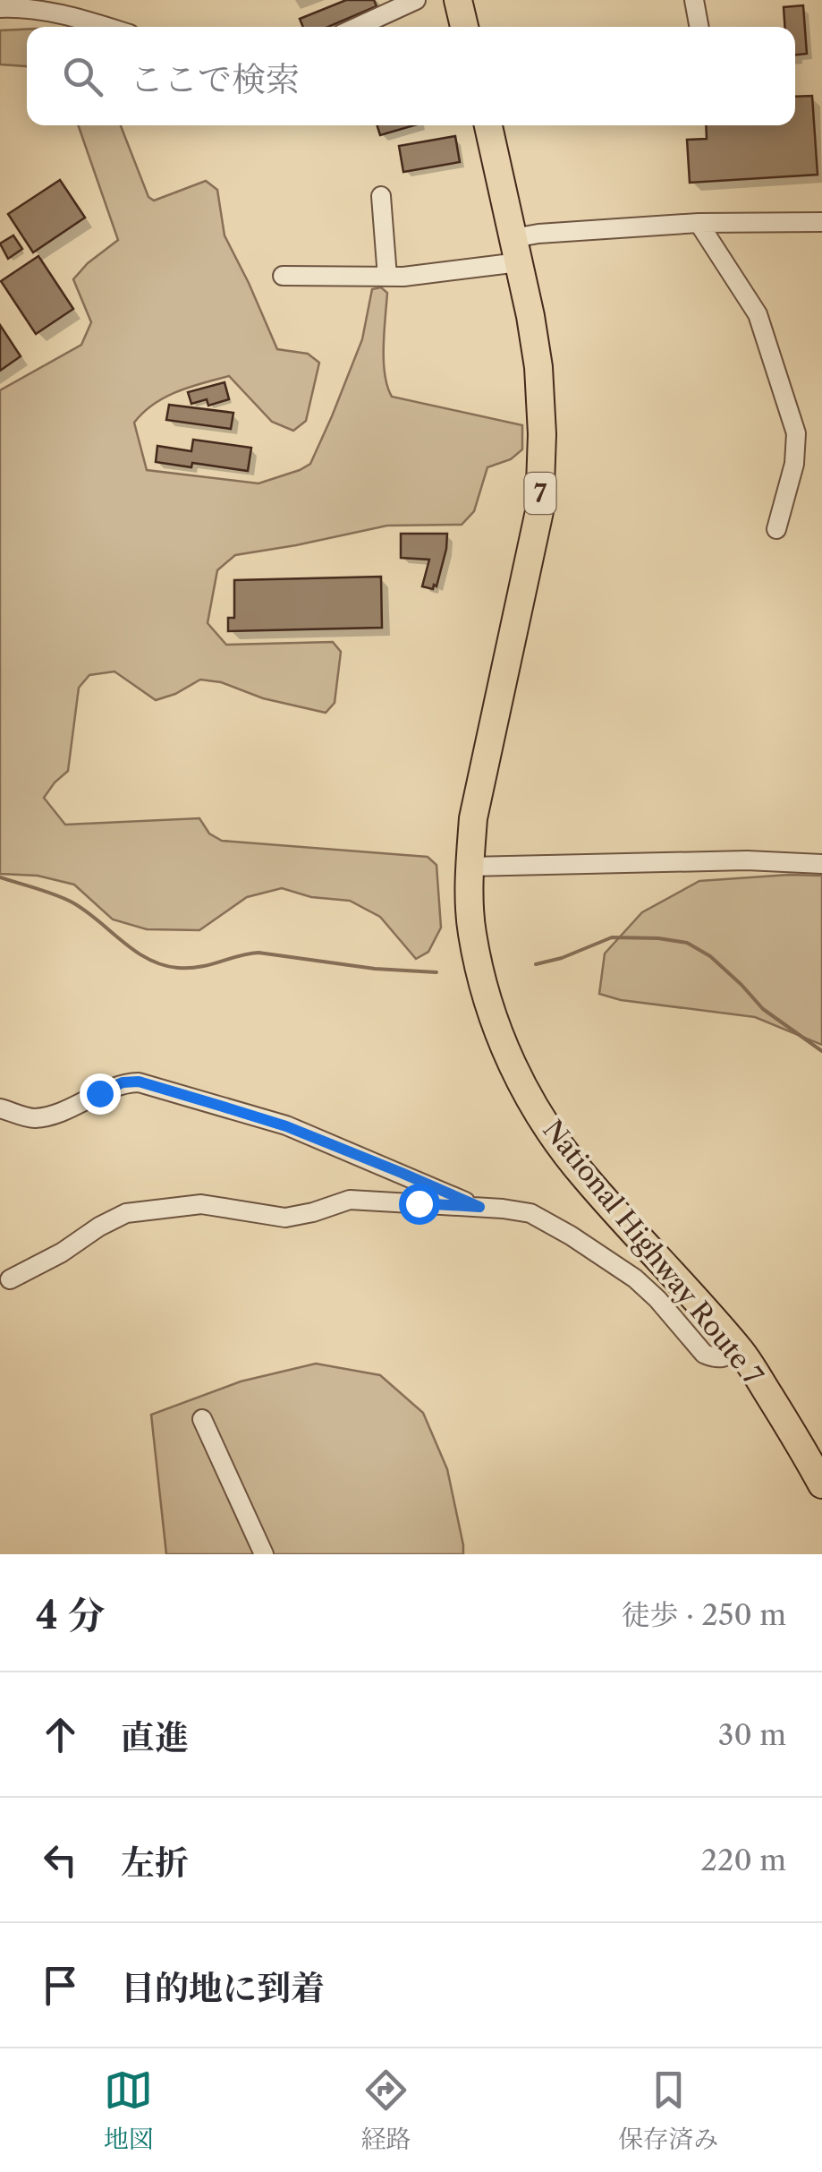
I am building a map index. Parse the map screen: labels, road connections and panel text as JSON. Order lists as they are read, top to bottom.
{
  "streets": {
    "highway": ["7", "National Highway Route 7"]
  },
  "page": {
    "search": "ここで検索",
    "heading": ["4 分", "徒歩 · 250 m"],
    "list": [
      ["直進", "30 m"],
      ["左折", "220 m"],
      "目的地に到着"
    ],
    "nav": ["地図", "経路", "保存済み"]
  }
}
